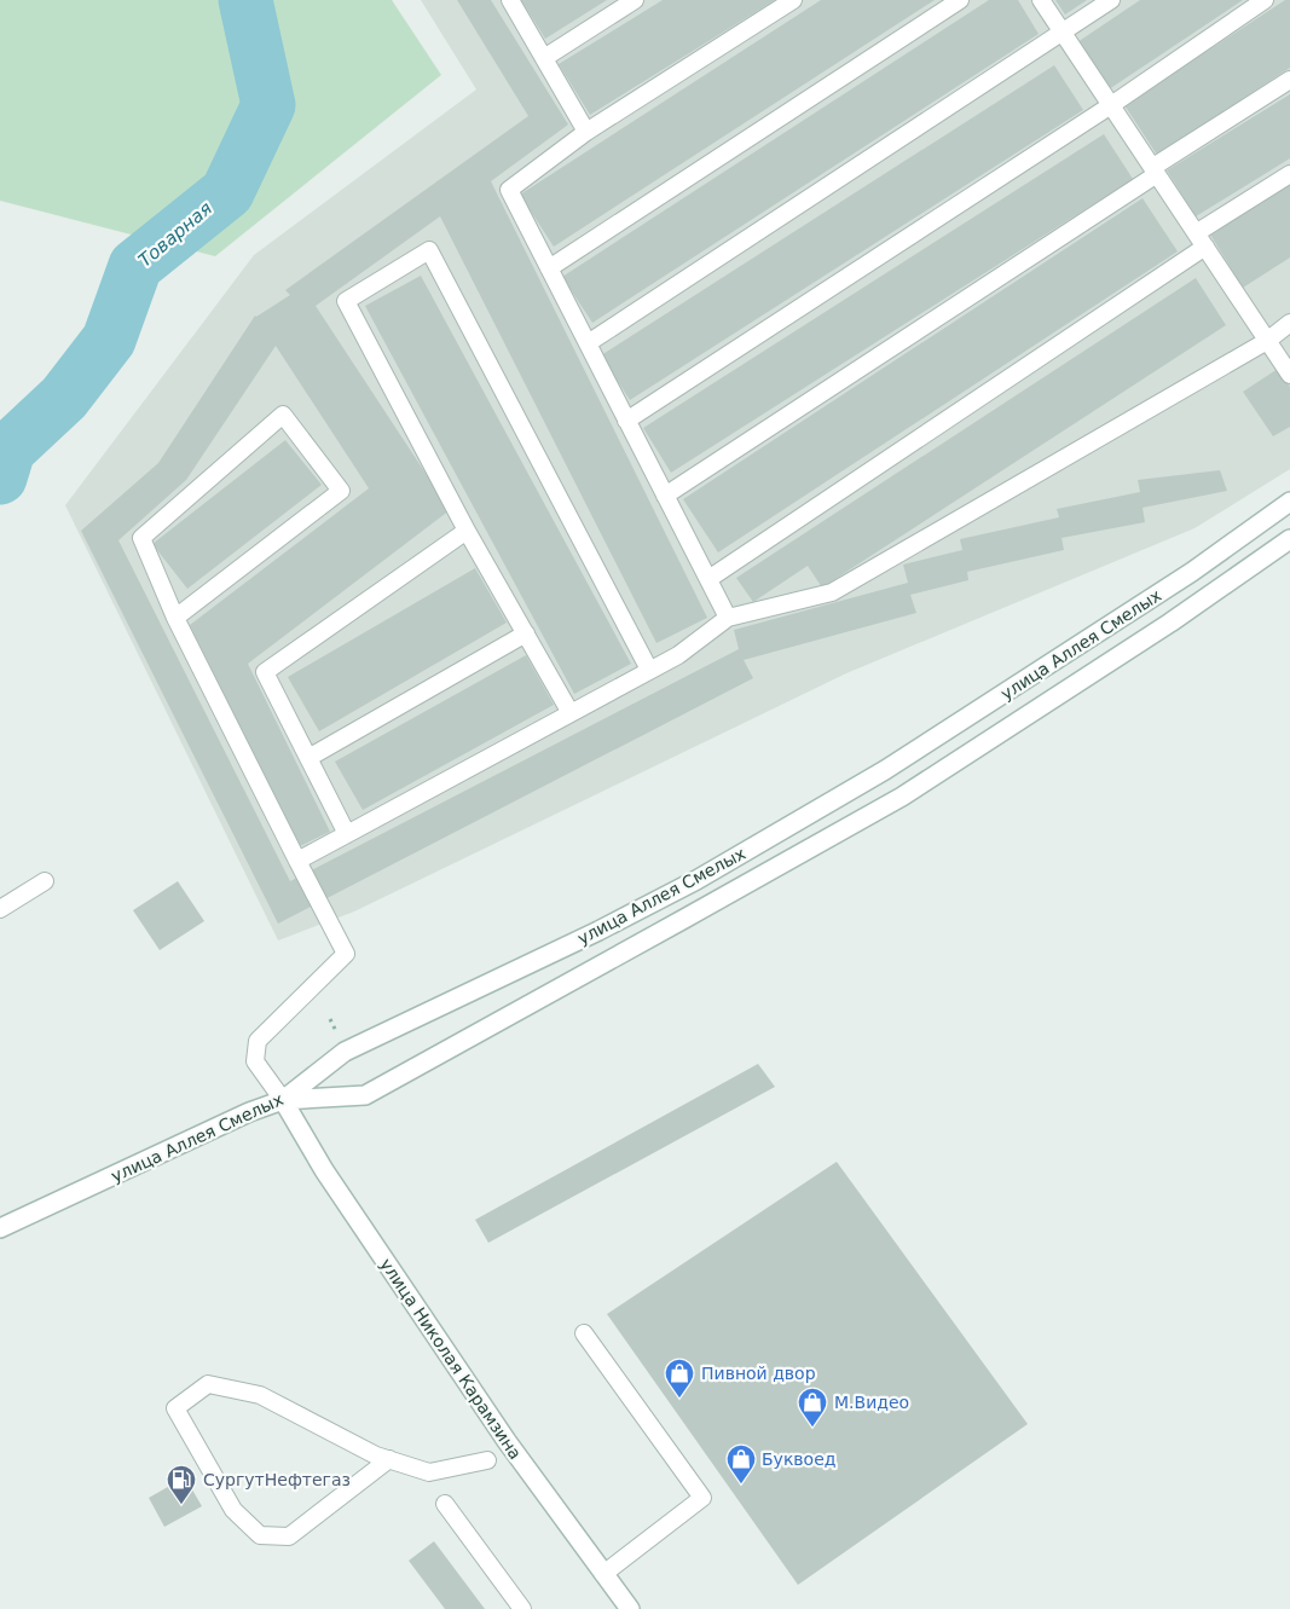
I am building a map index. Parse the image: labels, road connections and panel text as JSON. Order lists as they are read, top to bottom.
{
  "streets": {
    "main road": ["улица Аллея Смелых", "улица Николая Карамзина"]
  },
  "crossings": [
    ["улица Аллея Смелых", "улица Николая Карамзина"]
  ],
  "water": ["Товарная"],
  "places": {
    "shop": ["Пивной двор", "M.Видео", "Буквоед"],
    "fuel station": ["СургутНефтегаз"]
  }
}
